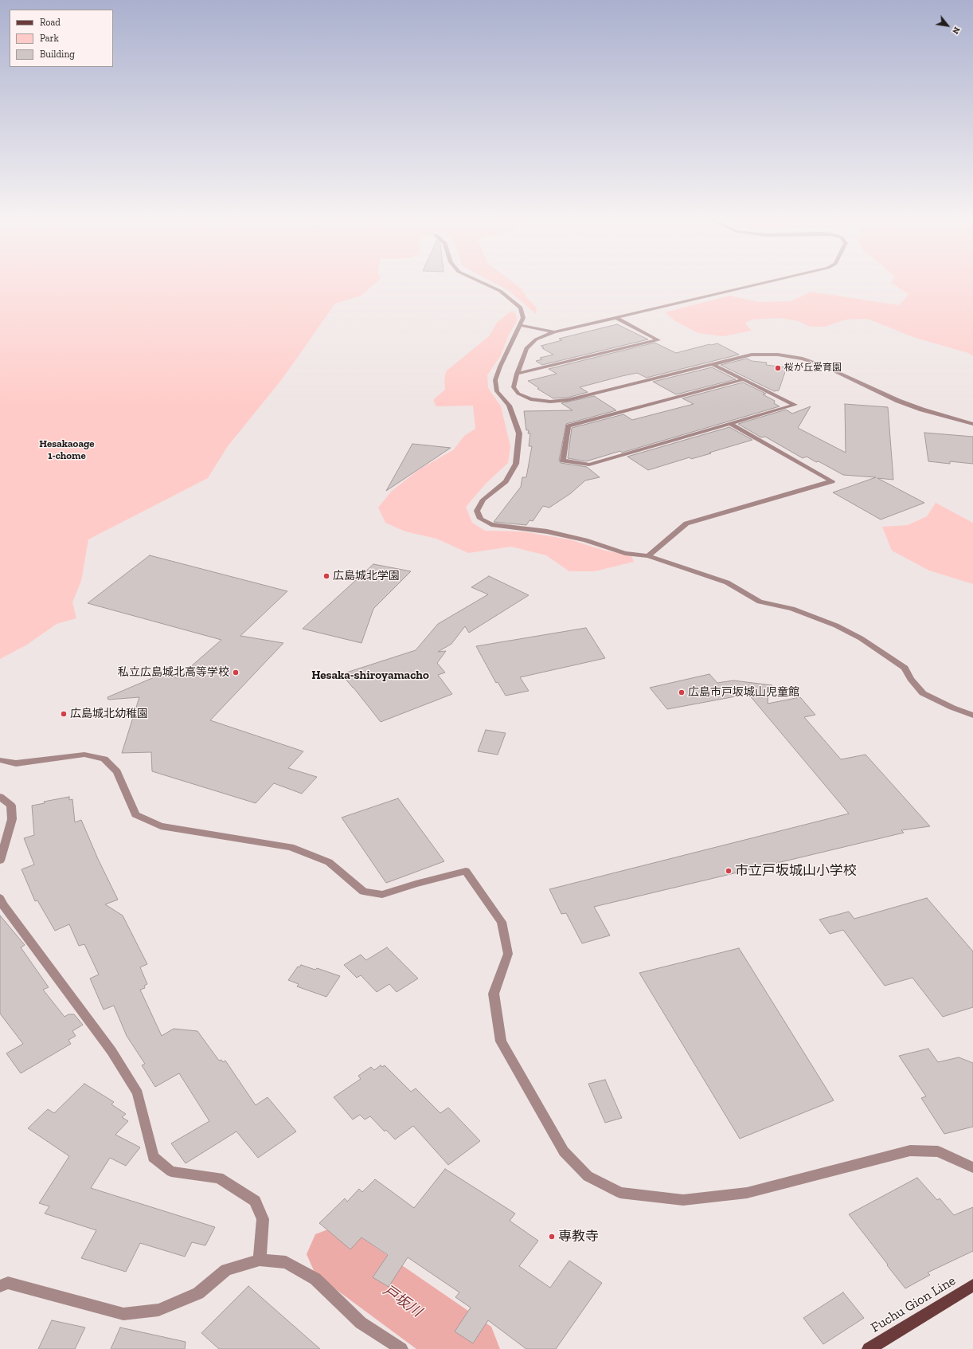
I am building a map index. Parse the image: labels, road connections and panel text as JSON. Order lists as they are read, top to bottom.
{
  "streets": {
    "main road": ["Fuchu Gion Line"]
  },
  "districts": ["Hesakaoage 1-chome", "Hesaka-shiroyamacho"],
  "water": ["戸坂川"],
  "places": [
    "桜が丘愛育園",
    "広島城北学園",
    "私立広島城北高等学校",
    "広島市戸坂城山児童館",
    "広島城北幼稚園",
    "市立戸坂城山小学校",
    "専教寺"
  ],
  "legend": ["Road", "Park", "Building"],
  "north": "bottom right"
}
